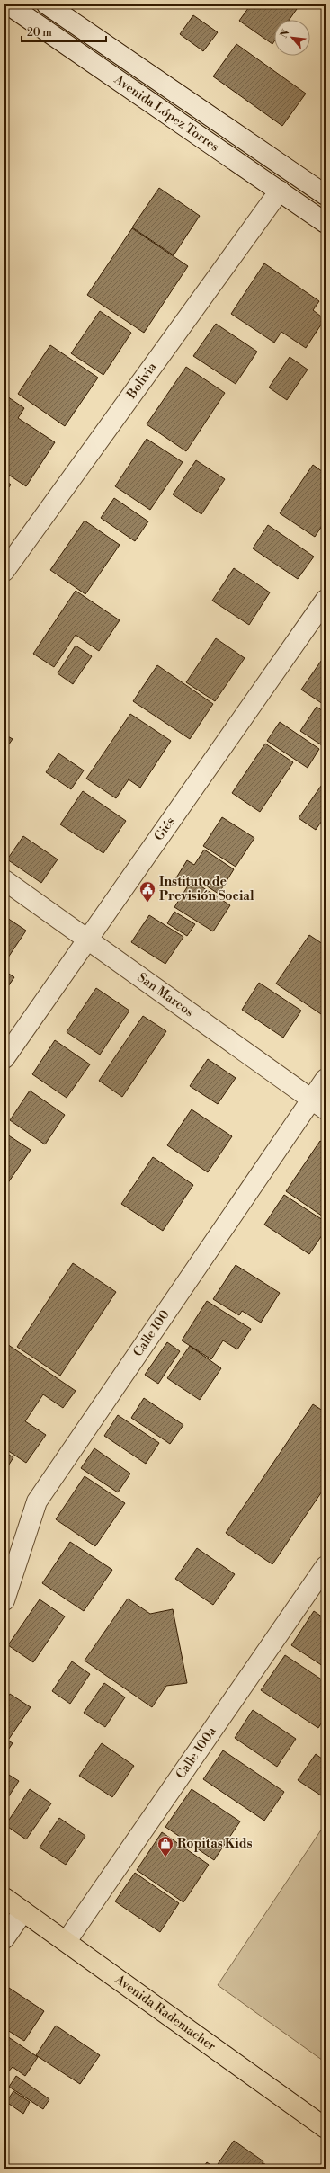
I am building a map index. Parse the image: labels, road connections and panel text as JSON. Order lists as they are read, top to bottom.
{
  "streets": {
    "main road": ["Avenida Rademacher"],
    "street": [
      "Avenida López Torres",
      "Bolivia",
      "Giés",
      "San Marcos",
      "Calle 100",
      "Calle 100a"
    ]
  },
  "crossings": [
    ["Avenida López Torres", "Bolivia"],
    ["Giés", "San Marcos"],
    ["San Marcos", "Calle 100"],
    ["Calle 100a", "Avenida Rademacher"]
  ],
  "places": {
    "public building": ["Instituto de Previsión Social"],
    "shop": ["Ropitas Kids"]
  },
  "scale_bar": "20 m",
  "north": "top left"
}
